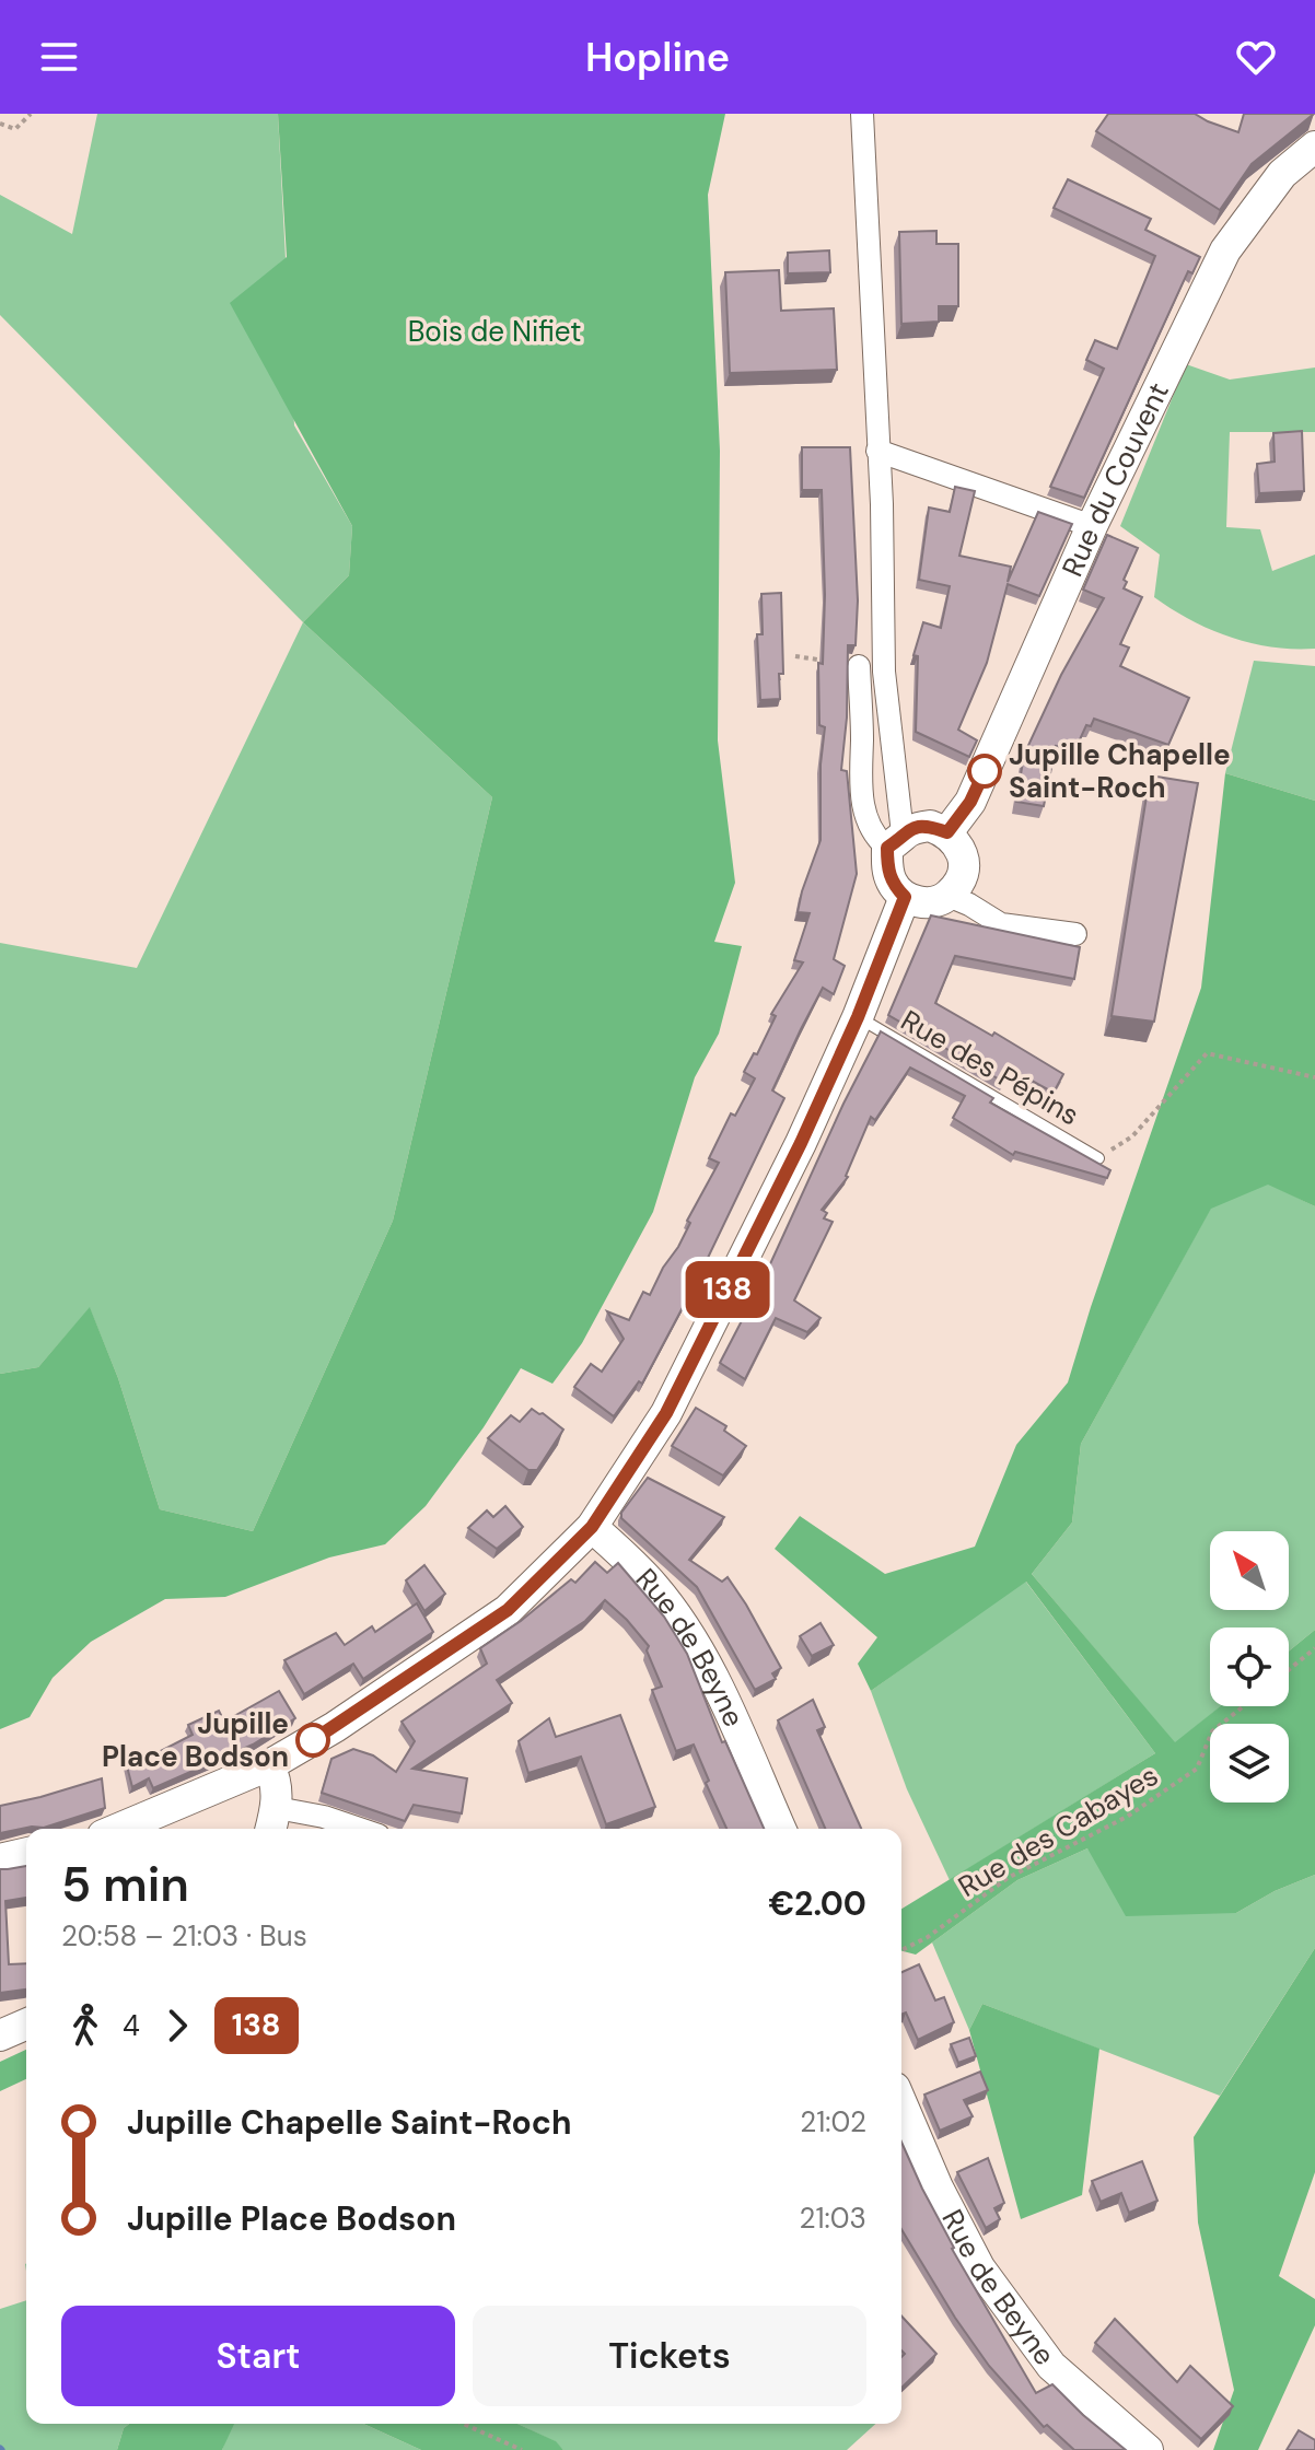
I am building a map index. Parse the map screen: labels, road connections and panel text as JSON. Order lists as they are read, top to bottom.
{
  "streets": {
    "street": ["Rue du Couvent", "Rue de Beyne"],
    "lane": ["Rue des Pépins"],
    "path": ["Rue des Cabayes"]
  },
  "parks": ["Bois de Nifiet"],
  "places": ["Jupille Chapelle Saint-Roch", "Jupille Place Bodson"],
  "lines": ["bus line 138"],
  "north": "top left",
  "page": {
    "header": "Hopline",
    "on_map": "138",
    "heading": ["5 min", "20:58 – 21:03 · Bus", "€2.00"],
    "legs": ["4", "138"],
    "list": [
      {
        "name": "Jupille Chapelle Saint-Roch",
        "value": "21:02"
      },
      {
        "name": "Jupille Place Bodson",
        "value": "21:03"
      }
    ],
    "buttons": ["Start", "Tickets"]
  }
}
